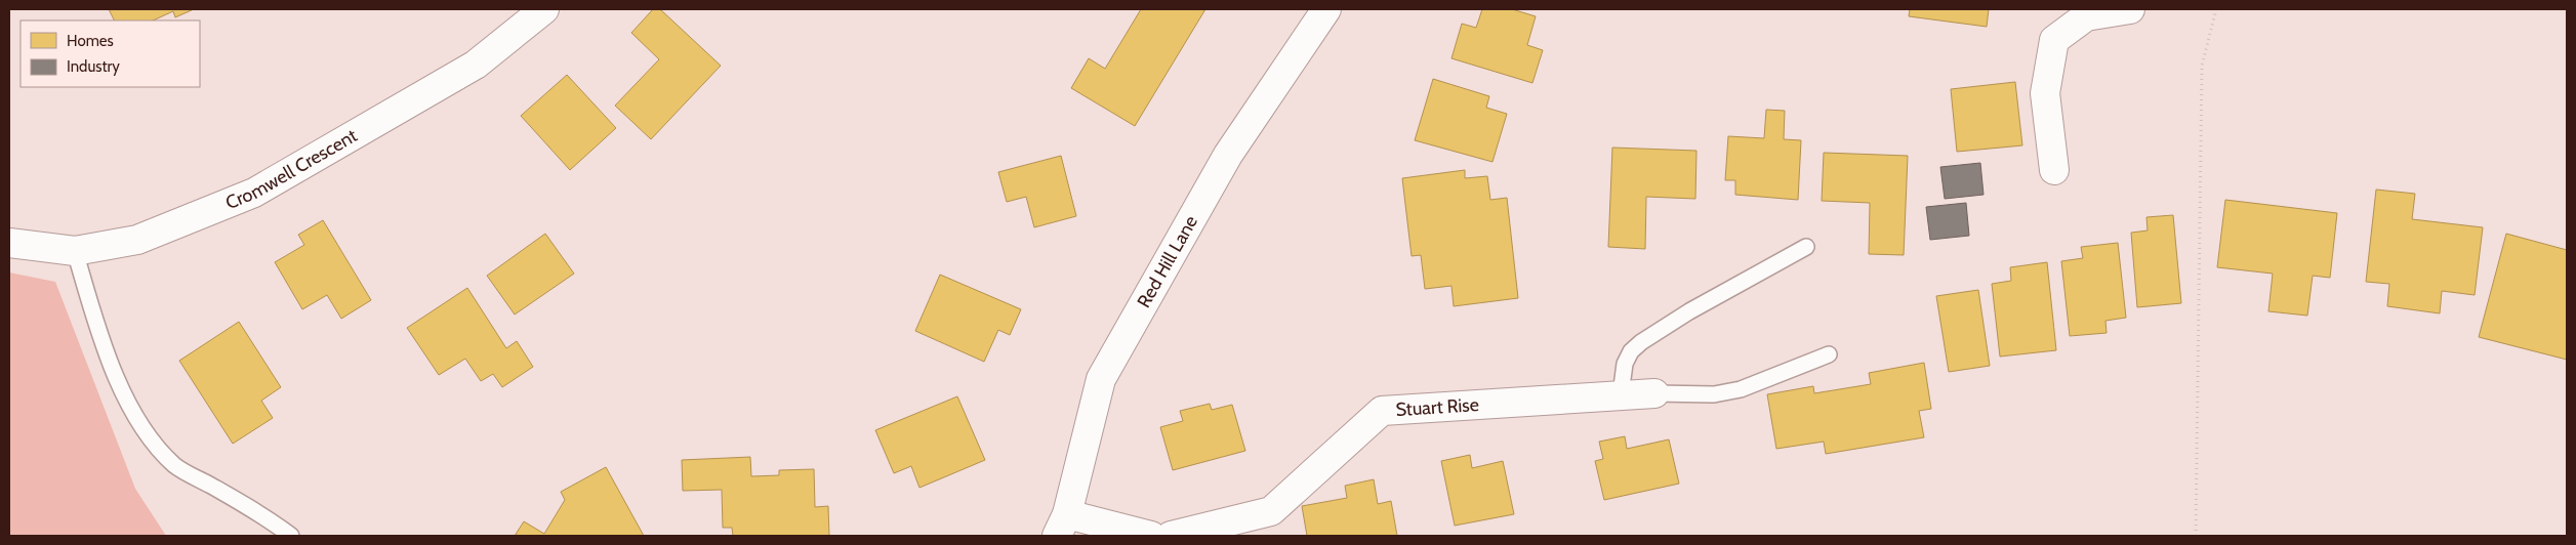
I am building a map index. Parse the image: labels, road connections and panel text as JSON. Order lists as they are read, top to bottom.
{
  "streets": {
    "street": ["Cromwell Crescent", "Red Hill Lane", "Stuart Rise"]
  },
  "legend": ["Homes", "Industry"]
}
